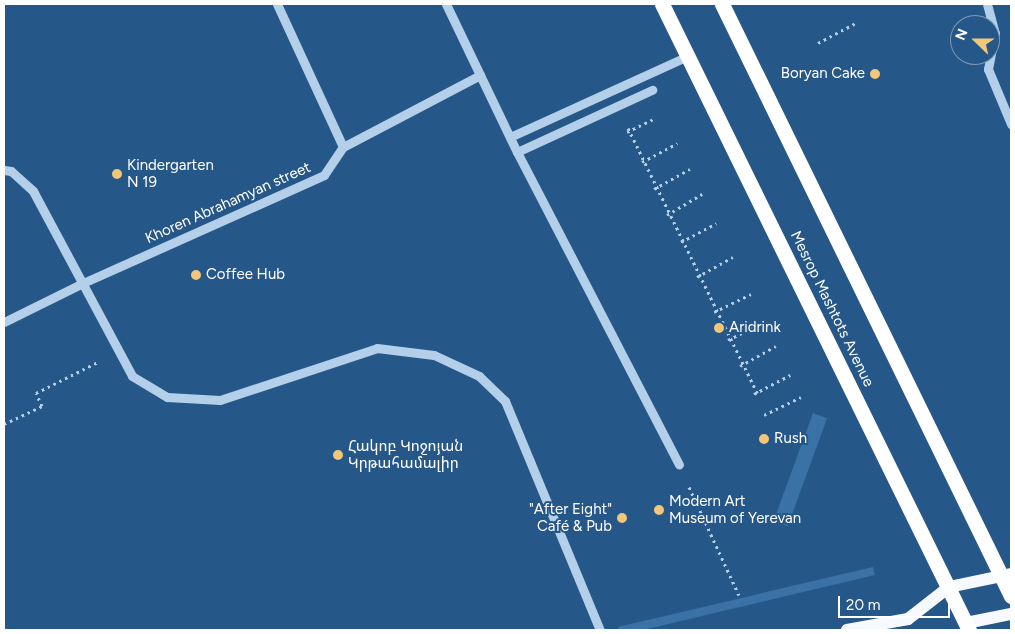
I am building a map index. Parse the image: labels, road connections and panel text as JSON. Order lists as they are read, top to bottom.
{
  "streets": {
    "highway": ["Mesrop Mashtots Avenue"],
    "street": ["Khoren Abrahamyan street"]
  },
  "places": [
    "Boryan Cake",
    "Kindergarten N 19",
    "Coffee Hub",
    "Aridrink",
    "Rush",
    "Հակոբ Կոջոյան Կրթահամալիր",
    "Modern Art Museum of Yerevan",
    "\"After Eight\" Café & Pub"
  ],
  "scale_bar": "20 m",
  "north": "left"
}
